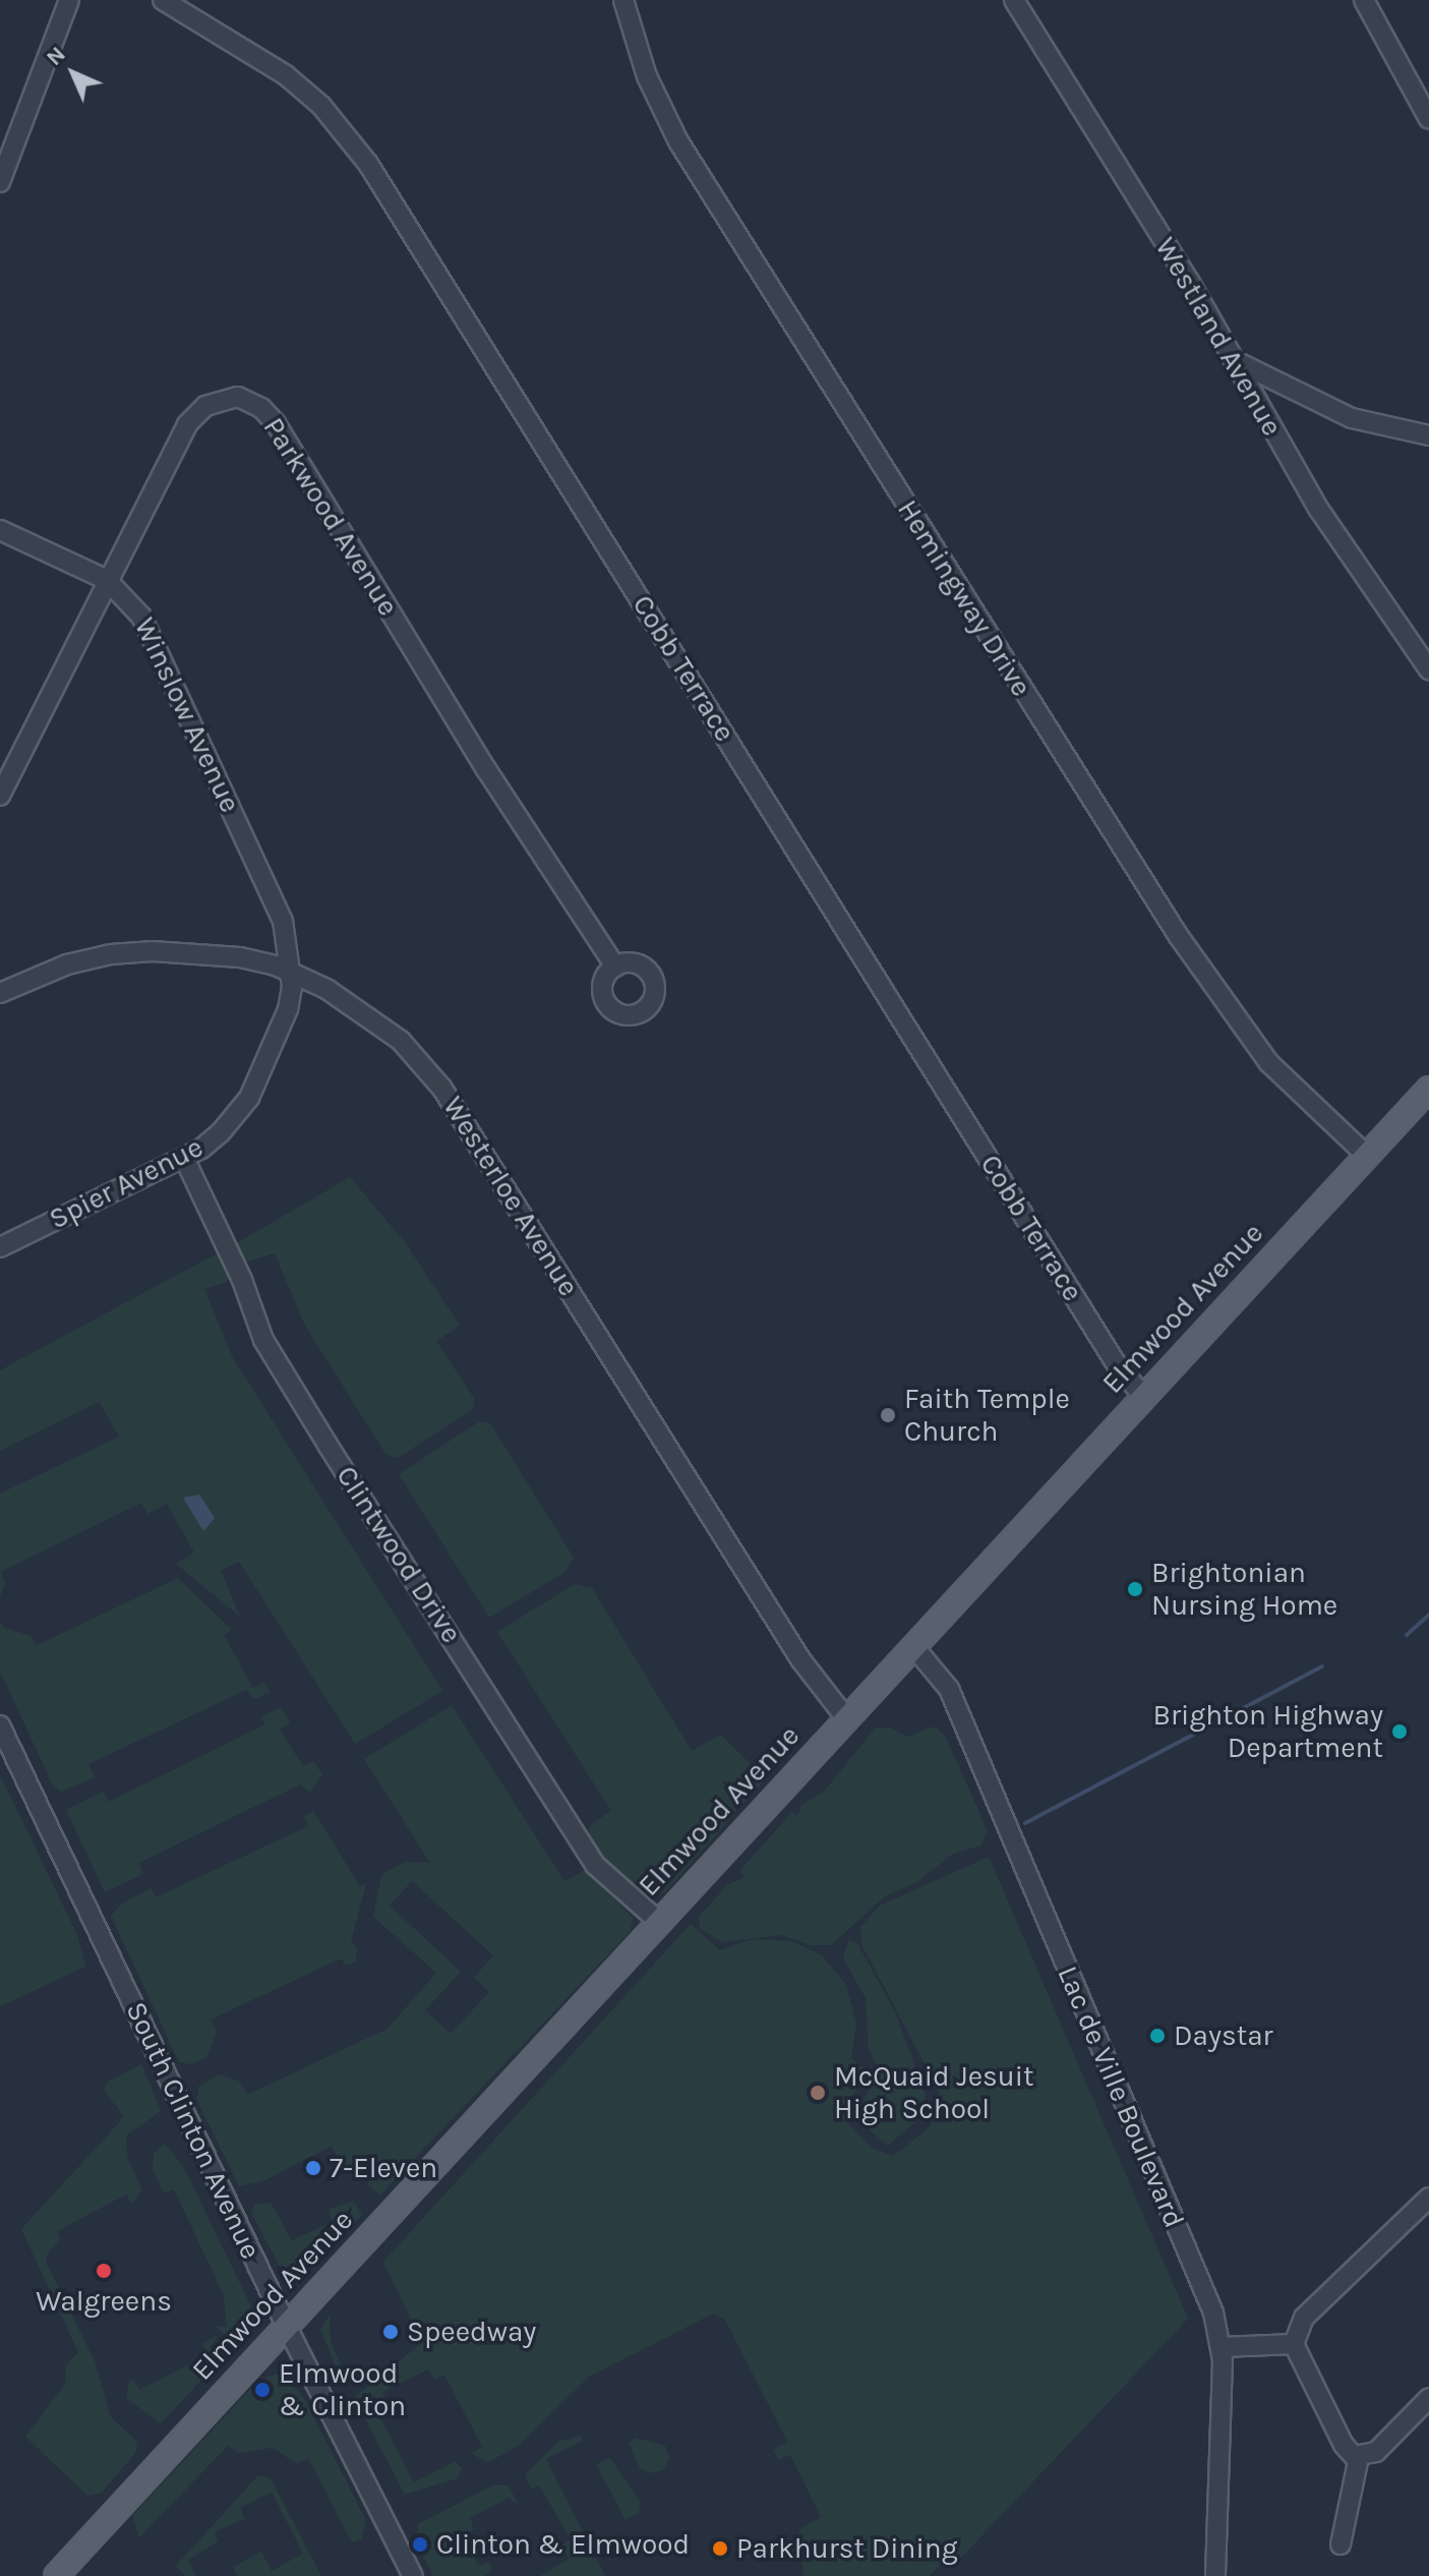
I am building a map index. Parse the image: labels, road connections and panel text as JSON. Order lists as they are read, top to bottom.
{
  "streets": {
    "main road": ["Elmwood Avenue"],
    "street": [
      "Westland Avenue",
      "Parkwood Avenue",
      "Hemingway Drive",
      "Cobb Terrace",
      "Winslow Avenue",
      "Spier Avenue",
      "Westerloe Avenue",
      "Clintwood Drive",
      "Lac de Ville Boulevard",
      "South Clinton Avenue"
    ]
  },
  "crossings": [
    ["Parkwood Avenue", "Winslow Avenue"],
    ["Hemingway Drive", "Elmwood Avenue"],
    ["Cobb Terrace", "Elmwood Avenue"],
    ["Winslow Avenue", "Spier Avenue"],
    ["Winslow Avenue", "Westerloe Avenue"],
    ["Spier Avenue", "Westerloe Avenue"],
    ["Spier Avenue", "Clintwood Drive"],
    ["Westerloe Avenue", "Elmwood Avenue"],
    ["Elmwood Avenue", "Clintwood Drive"],
    ["Elmwood Avenue", "Lac de Ville Boulevard"],
    ["Elmwood Avenue", "South Clinton Avenue"]
  ],
  "places": [
    "Faith Temple Church",
    "Brightonian Nursing Home",
    "Brighton Highway Department",
    "Daystar",
    "McQuaid Jesuit High School",
    "7-Eleven",
    "Walgreens",
    "Speedway",
    "Elmwood & Clinton",
    "Clinton & Elmwood",
    "Parkhurst Dining"
  ],
  "north": "top left"
}
